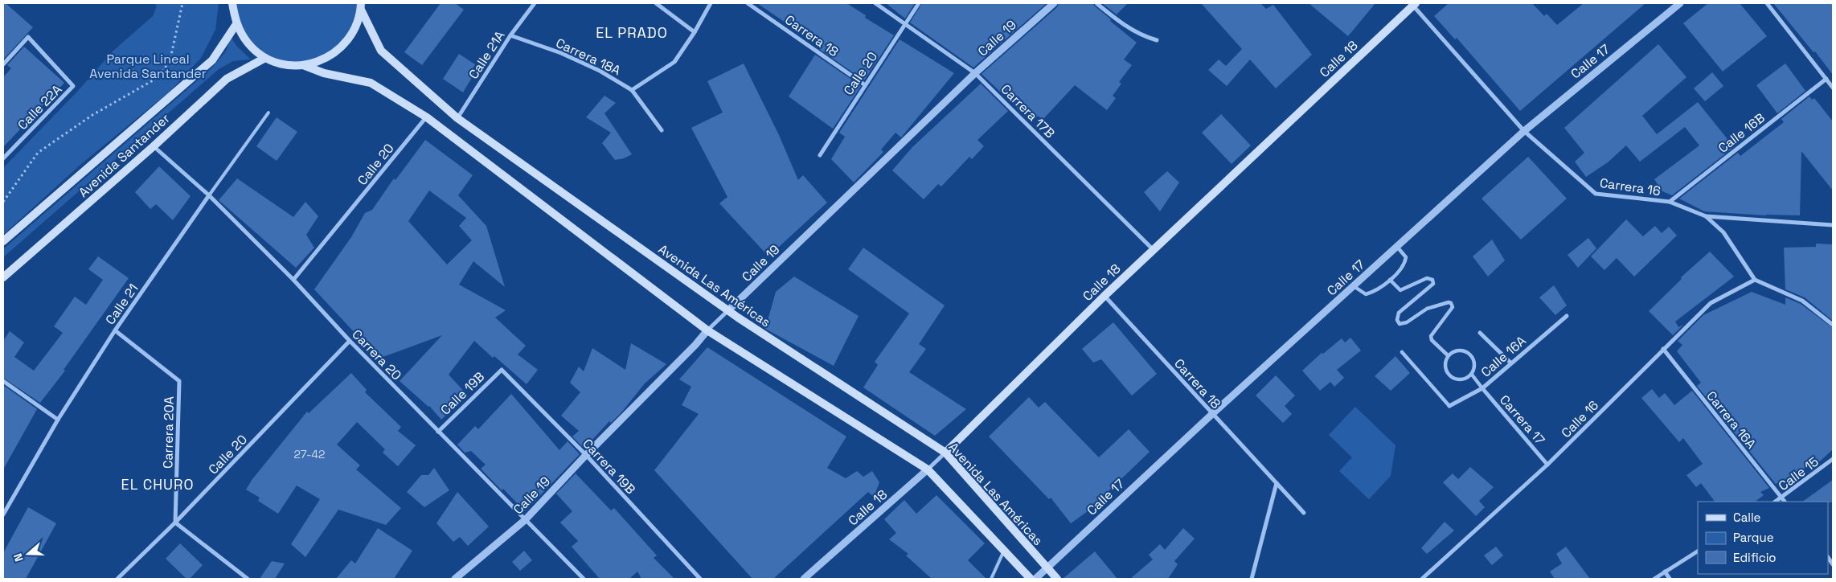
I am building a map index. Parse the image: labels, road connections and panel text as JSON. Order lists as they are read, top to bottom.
{
  "streets": {
    "main road": ["Calle 18", "Avenida Santander", "Avenida Las Américas"],
    "street": [
      "Carrera 18",
      "Calle 19",
      "Calle 21A",
      "Carrera 18A",
      "Calle 17",
      "Calle 20",
      "Calle 22A",
      "Carrera 17B",
      "Calle 16B",
      "Carrera 16",
      "Calle 21",
      "Carrera 20",
      "Calle 16A",
      "Calle 19B",
      "Calle 16",
      "Carrera 17",
      "Carrera 16A",
      "Carrera 20A",
      "Carrera 19B",
      "Calle 15"
    ]
  },
  "crossings": [
    ["Carrera 18", "Calle 18"],
    ["Carrera 18", "Calle 17"],
    ["Carrera 18", "Calle 20"],
    ["Calle 19", "Carrera 17B"],
    ["Calle 19", "Avenida Las Américas"],
    ["Calle 19", "Carrera 20"],
    ["Calle 19", "Carrera 19B"],
    ["Calle 21A", "Carrera 18A"],
    ["Calle 21A", "Avenida Las Américas"],
    ["Calle 18", "Carrera 17B"],
    ["Calle 18", "Carrera 16"],
    ["Calle 18", "Avenida Las Américas"],
    ["Calle 17", "Carrera 16"],
    ["Calle 17", "Avenida Las Américas"],
    ["Calle 20", "Carrera 17B"],
    ["Calle 20", "Carrera 20"],
    ["Calle 20", "Carrera 20A"],
    ["Calle 16B", "Carrera 16"],
    ["Avenida Santander", "Carrera 20"],
    ["Carrera 16", "Calle 16"],
    ["Calle 21", "Carrera 20"],
    ["Calle 21", "Carrera 20A"],
    ["Carrera 20", "Calle 19B"],
    ["Calle 16A", "Carrera 17"],
    ["Calle 19B", "Carrera 19B"],
    ["Calle 16", "Carrera 17"],
    ["Calle 16", "Carrera 16A"],
    ["Carrera 16A", "Calle 15"]
  ],
  "districts": ["EL PRADO", "EL CHURO"],
  "parks": ["Parque Lineal Avenida Santander"],
  "house_numbers": ["27-42"],
  "legend": ["Calle", "Parque", "Edificio"],
  "north": "left"
}
